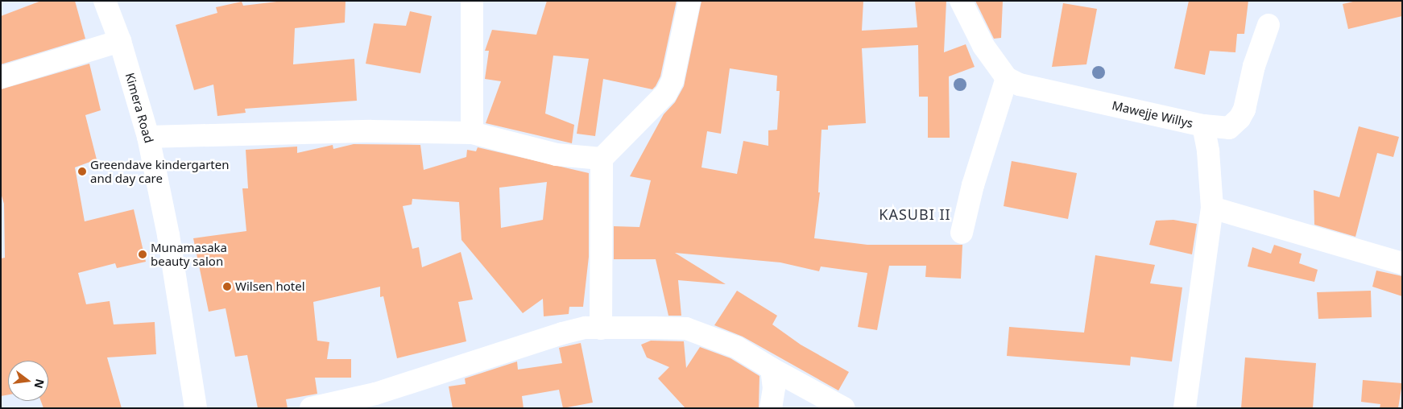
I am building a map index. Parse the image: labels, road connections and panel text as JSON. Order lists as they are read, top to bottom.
{
  "streets": {
    "street": ["Kimera Road", "Mawejje Willys"]
  },
  "districts": ["KASUBI II"],
  "places": ["Greendave kindergarten and day care", "Munamasaka beauty salon", "Wilsen hotel"],
  "north": "right"
}
